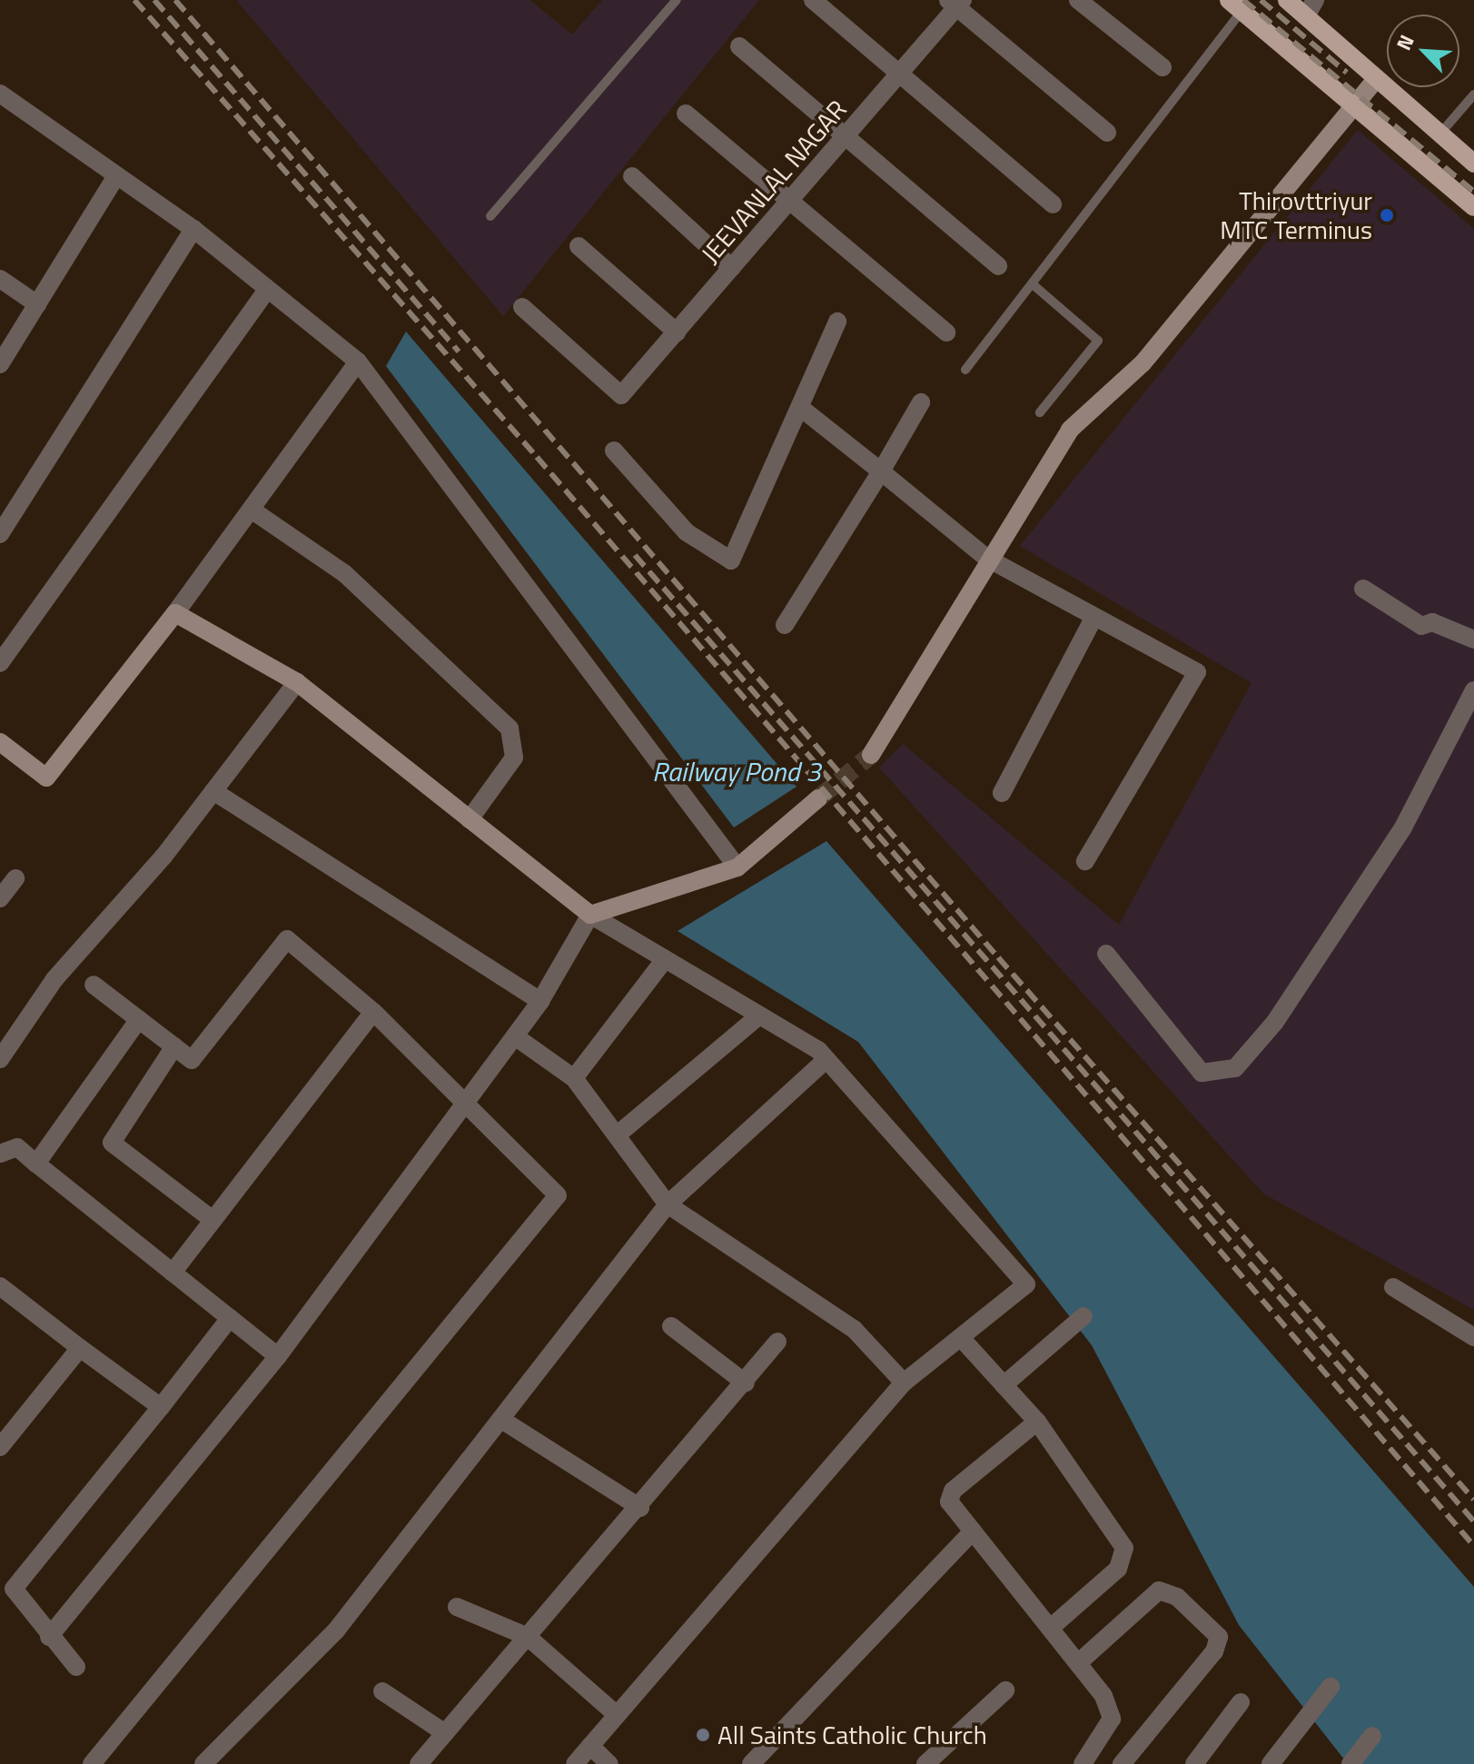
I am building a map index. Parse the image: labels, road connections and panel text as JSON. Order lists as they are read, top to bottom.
{
  "streets": {
    "street": ["JEEVANLAL NAGAR"]
  },
  "water": ["Railway Pond 3"],
  "places": ["Thirovttriyur MTC Terminus", "All Saints Catholic Church"],
  "north": "top left"
}
